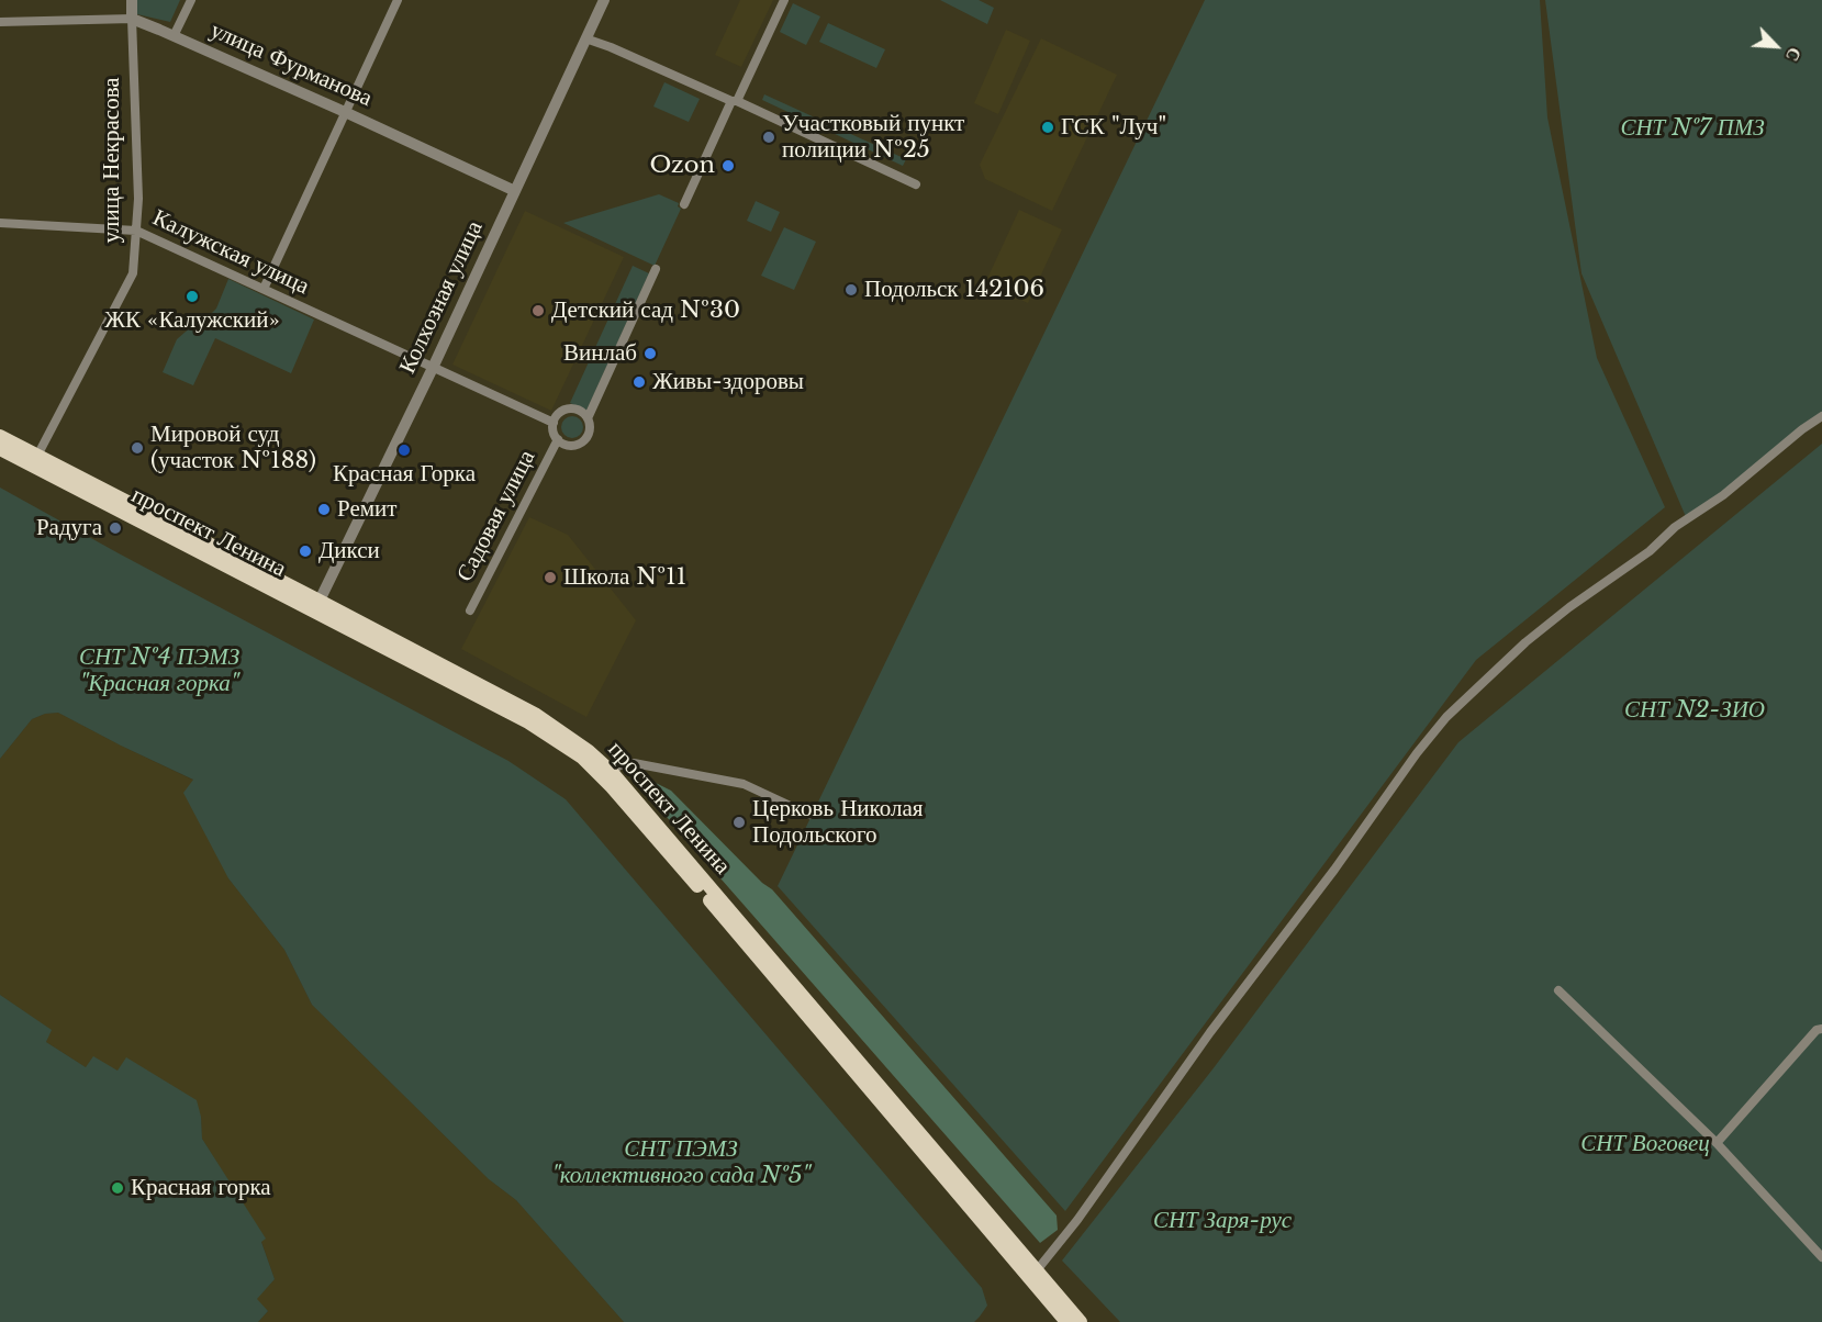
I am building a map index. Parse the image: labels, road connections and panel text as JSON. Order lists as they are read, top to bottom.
{
  "streets": {
    "main road": ["проспект Ленина"],
    "street": [
      "улица Фурманова",
      "улица Некрасова",
      "Калужская улица",
      "Колхозная улица",
      "Садовая улица"
    ]
  },
  "crossings": [
    ["улица Фурманова", "улица Некрасова"],
    ["улица Фурманова", "Колхозная улица"],
    ["улица Некрасова", "Калужская улица"],
    ["улица Некрасова", "проспект Ленина"],
    ["Калужская улица", "Колхозная улица"],
    ["Калужская улица", "Садовая улица"],
    ["Колхозная улица", "проспект Ленина"]
  ],
  "parks": [
    "СНТ №7 ПМЗ",
    "СНТ №4 ПЭМЗ \"Красная горка\"",
    "СНТ N2-ЗИО",
    "СНТ Воговец",
    "СНТ ПЭМЗ \"коллективного сада №5\"",
    "СНТ Заря-рус"
  ],
  "places": [
    "ГСК \"Луч\"",
    "Участковый пункт полиции №25",
    "Ozon",
    "Подольск 142106",
    "ЖК «Калужский»",
    "Детский сад №30",
    "Винлаб",
    "Живы-здоровы",
    "Мировой суд (участок №188)",
    "Красная Горка",
    "Ремит",
    "Радуга",
    "Дикси",
    "Школа №11",
    "Церковь Николая Подольского",
    "Красная горка"
  ],
  "north": "bottom right"
}
